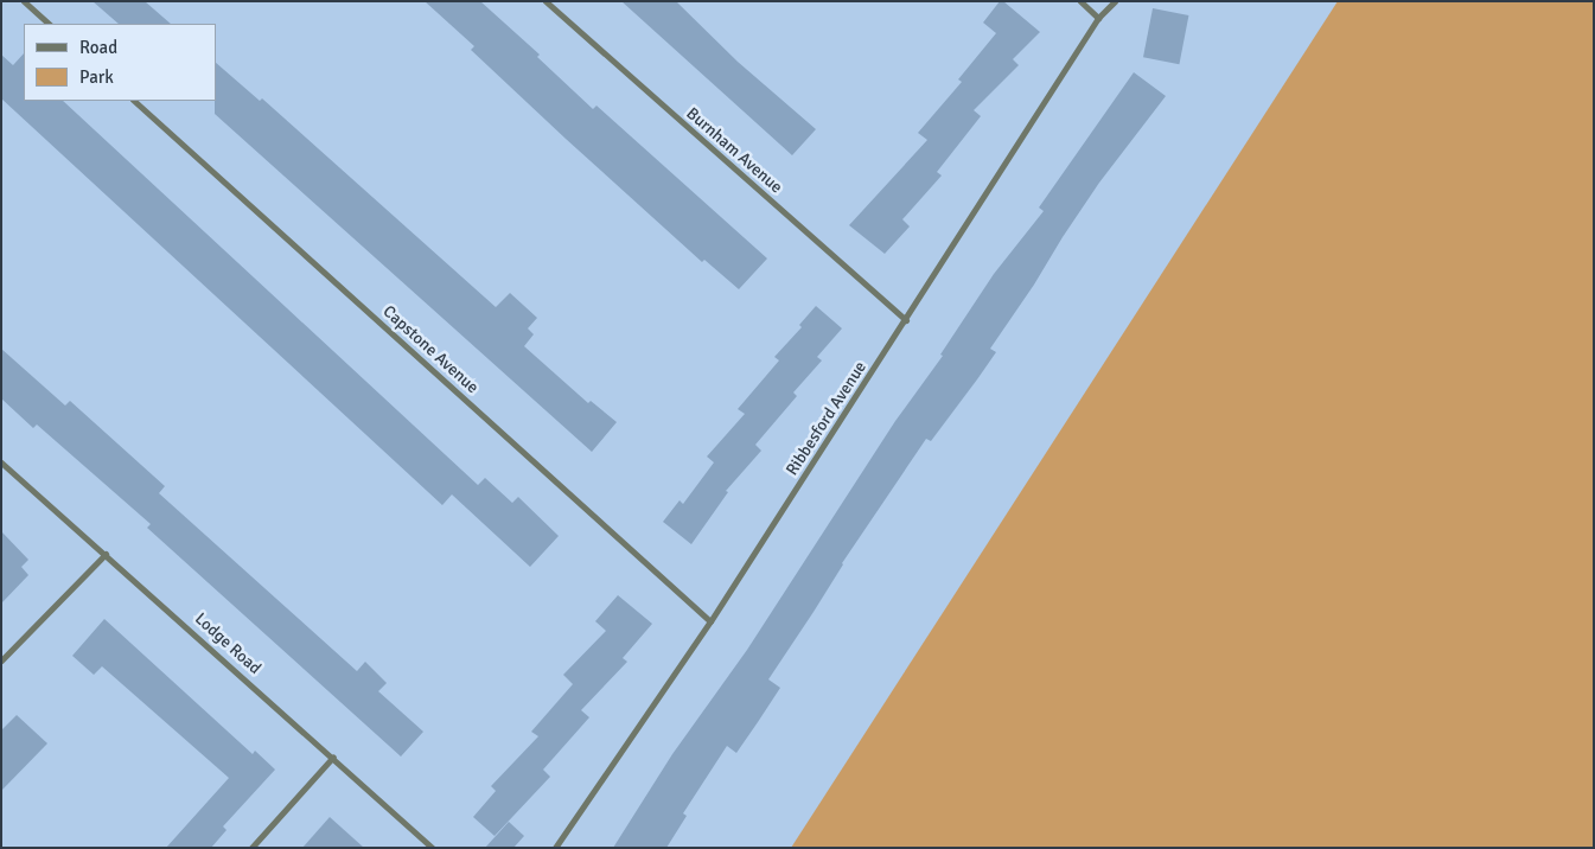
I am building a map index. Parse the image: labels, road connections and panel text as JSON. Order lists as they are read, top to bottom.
{
  "streets": {
    "street": [
      "Burnham Avenue",
      "Capstone Avenue",
      "Ribbesford Avenue",
      "Lodge Road"
    ]
  },
  "crossings": [
    ["Burnham Avenue", "Ribbesford Avenue"],
    ["Capstone Avenue", "Ribbesford Avenue"]
  ],
  "legend": ["Road", "Park"]
}
